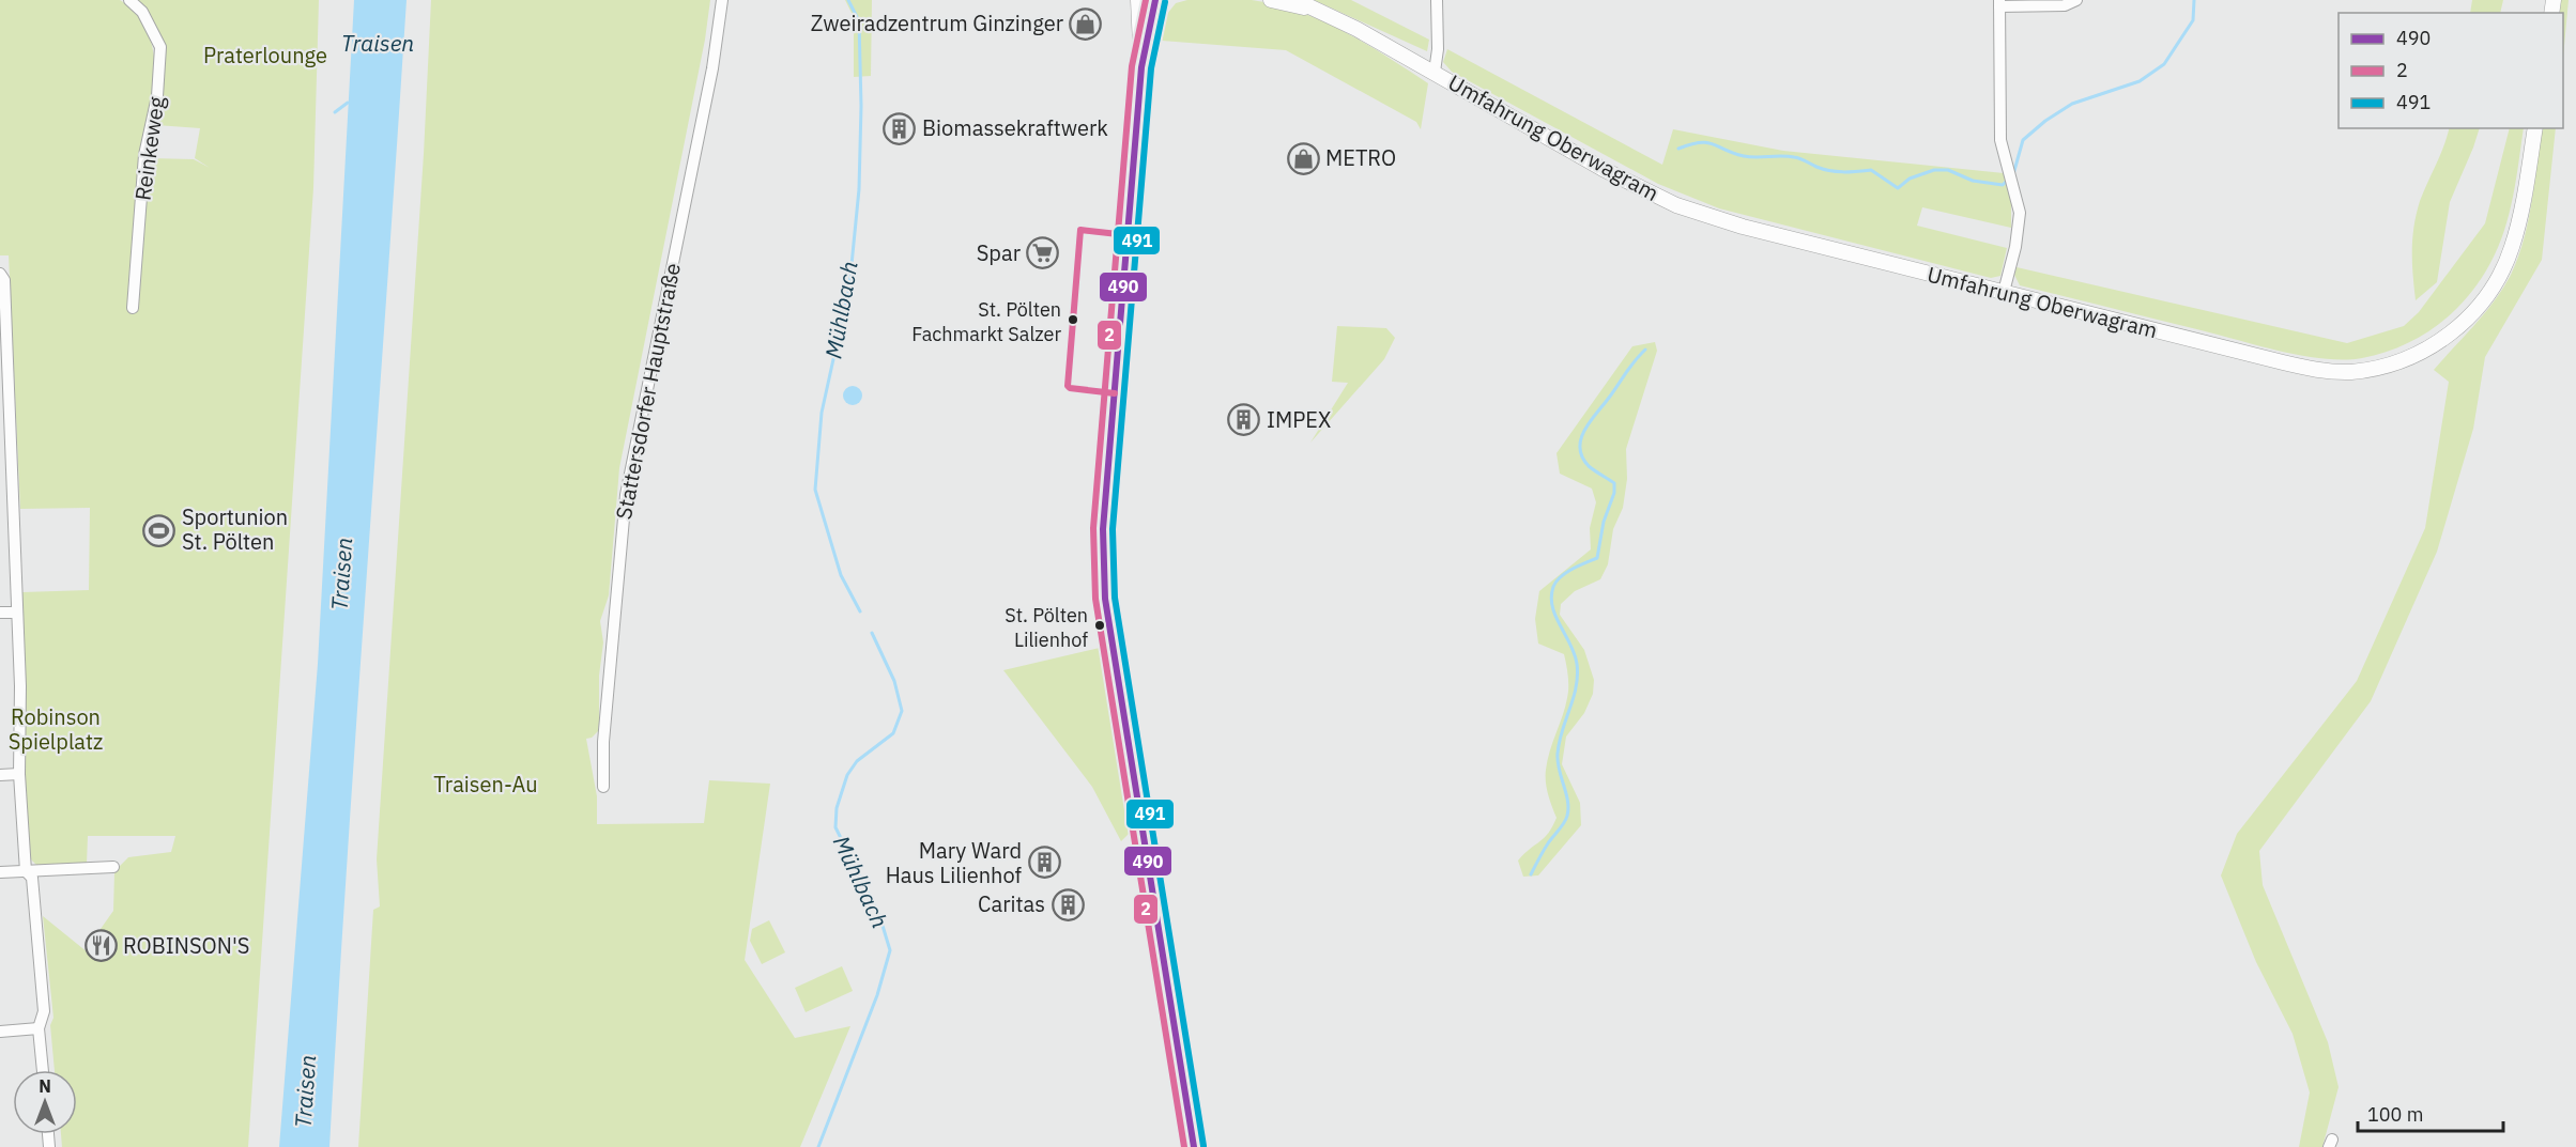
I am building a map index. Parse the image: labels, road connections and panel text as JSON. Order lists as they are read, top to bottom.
{
  "streets": {
    "main road": ["Umfahrung Oberwagram"],
    "street": ["Reinkeweg", "Stattersdorfer Hauptstraße"]
  },
  "water": ["Traisen", "Mühlbach"],
  "parks": ["Praterlounge", "Robinson Spielplatz", "Traisen-Au"],
  "places": {
    "shop": ["Zweiradzentrum Ginzinger", "METRO"],
    "building": [
      "Biomassekraftwerk",
      "IMPEX",
      "Mary Ward Haus Lilienhof",
      "Caritas"
    ],
    "supermarket": ["Spar"],
    "other": ["St. Pölten Fachmarkt Salzer", "St. Pölten Lilienhof"],
    "sports": ["Sportunion St. Pölten"],
    "restaurant": ["ROBINSON'S"]
  },
  "lines": ["transit line 490", "transit line 2", "transit line 491"],
  "legend": ["490", "2", "491"],
  "scale_bar": "100 m",
  "north": "top"
}
